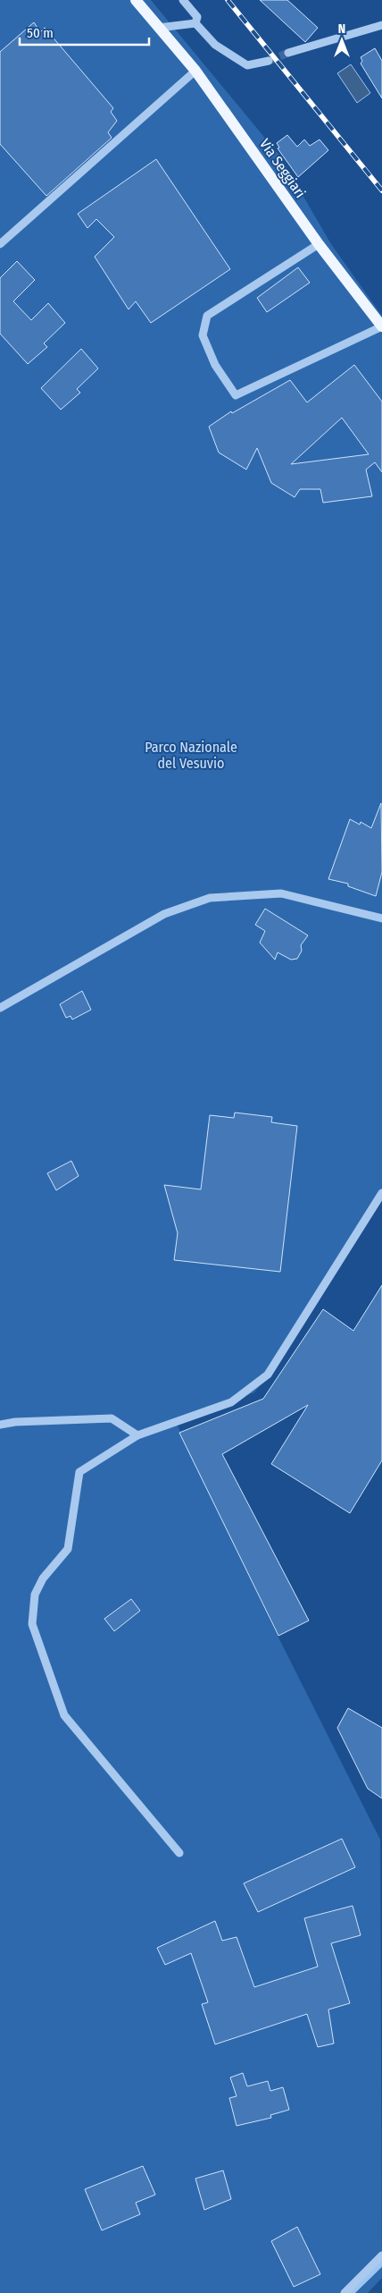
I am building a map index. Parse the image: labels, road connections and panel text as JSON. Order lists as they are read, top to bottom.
{
  "streets": {
    "main road": ["Via Seggiari"]
  },
  "parks": ["Parco Nazionale del Vesuvio"],
  "scale_bar": "50 m",
  "north": "top"
}
